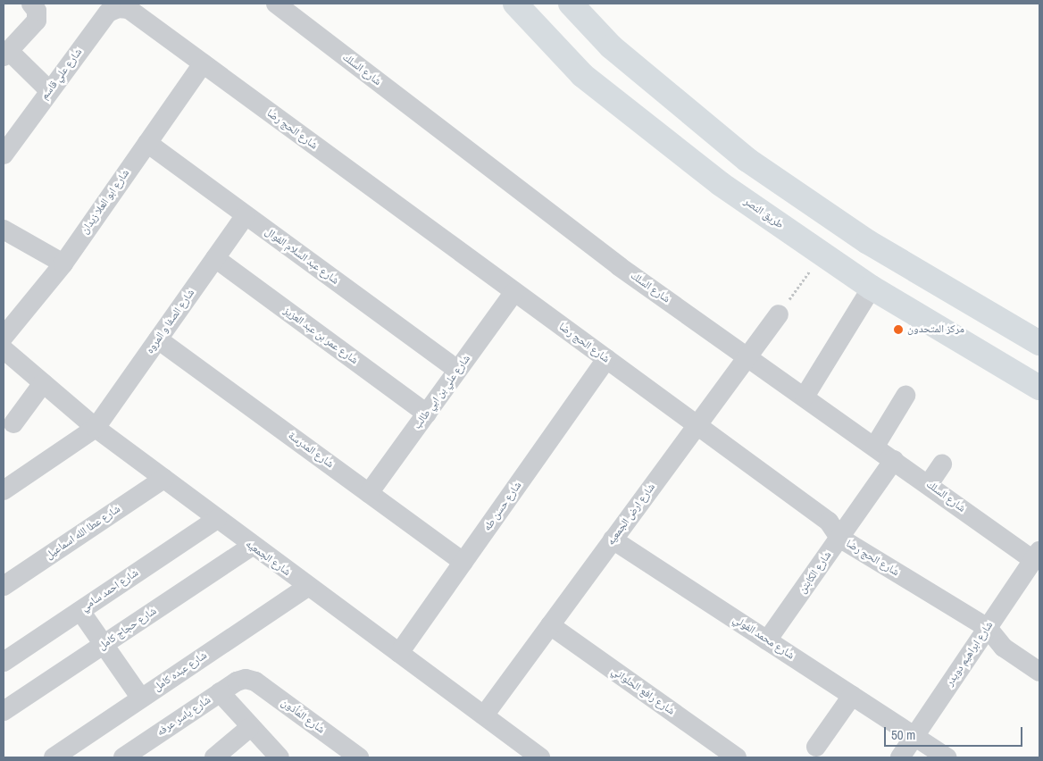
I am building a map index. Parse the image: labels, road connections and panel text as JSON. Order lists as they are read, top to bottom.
{
  "streets": {
    "highway": ["طريق النصر"],
    "street": [
      "شارع السلك",
      "شارع علي قاسم",
      "شارع الحج رضا",
      "شارع ابو العلا زيدان",
      "شارع عبد السلام الفوال",
      "شارع الصفا و المروه",
      "شارع عمر بن عبد العزيز",
      "شارع علي بن ابي طالب",
      "شارع المدرسة",
      "شارع حسن طه",
      "شارع ارض الجمعيه",
      "شارع عطا الله اسماعيل",
      "شارع الجمعيه",
      "شارع الكابتن",
      "شارع احمد سامي",
      "شارع حجاج كامل",
      "شارع محمد الفولي",
      "شارع ابراهيم دويدر",
      "شارع عبده كامل",
      "شارع رافع الحلواني",
      "شارع ياسر عرفه",
      "شارع المأذون"
    ]
  },
  "crossings": [
    ["شارع السلك", "شارع ارض الجمعيه"],
    ["شارع السلك", "شارع الكابتن"],
    ["شارع السلك", "شارع ابراهيم دويدر"],
    ["شارع علي قاسم", "شارع الحج رضا"],
    ["شارع الحج رضا", "شارع ابو العلا زيدان"],
    ["شارع الحج رضا", "شارع علي بن ابي طالب"],
    ["شارع الحج رضا", "شارع حسن طه"],
    ["شارع الحج رضا", "شارع ارض الجمعيه"],
    ["شارع الحج رضا", "شارع الكابتن"],
    ["شارع الحج رضا", "شارع ابراهيم دويدر"],
    ["شارع ابو العلا زيدان", "شارع عبد السلام الفوال"],
    ["شارع عبد السلام الفوال", "شارع الصفا و المروه"],
    ["شارع عبد السلام الفوال", "شارع علي بن ابي طالب"],
    ["شارع الصفا و المروه", "شارع عمر بن عبد العزيز"],
    ["شارع الصفا و المروه", "شارع المدرسة"],
    ["شارع الصفا و المروه", "شارع الجمعيه"],
    ["شارع عمر بن عبد العزيز", "شارع علي بن ابي طالب"],
    ["شارع علي بن ابي طالب", "شارع المدرسة"],
    ["شارع المدرسة", "شارع حسن طه"],
    ["شارع حسن طه", "شارع الجمعيه"],
    ["شارع ارض الجمعيه", "شارع الجمعيه"],
    ["شارع ارض الجمعيه", "شارع محمد الفولي"],
    ["شارع ارض الجمعيه", "شارع رافع الحلواني"],
    ["شارع عطا الله اسماعيل", "شارع الجمعيه"],
    ["شارع الجمعيه", "شارع احمد سامي"],
    ["شارع الجمعيه", "شارع حجاج كامل"],
    ["شارع الجمعيه", "شارع عبده كامل"],
    ["شارع الكابتن", "شارع محمد الفولي"],
    ["شارع محمد الفولي", "شارع ابراهيم دويدر"],
    ["شارع ياسر عرفه", "شارع المأذون"]
  ],
  "places": ["مركز المتحدون"],
  "scale_bar": "50 m"
}
